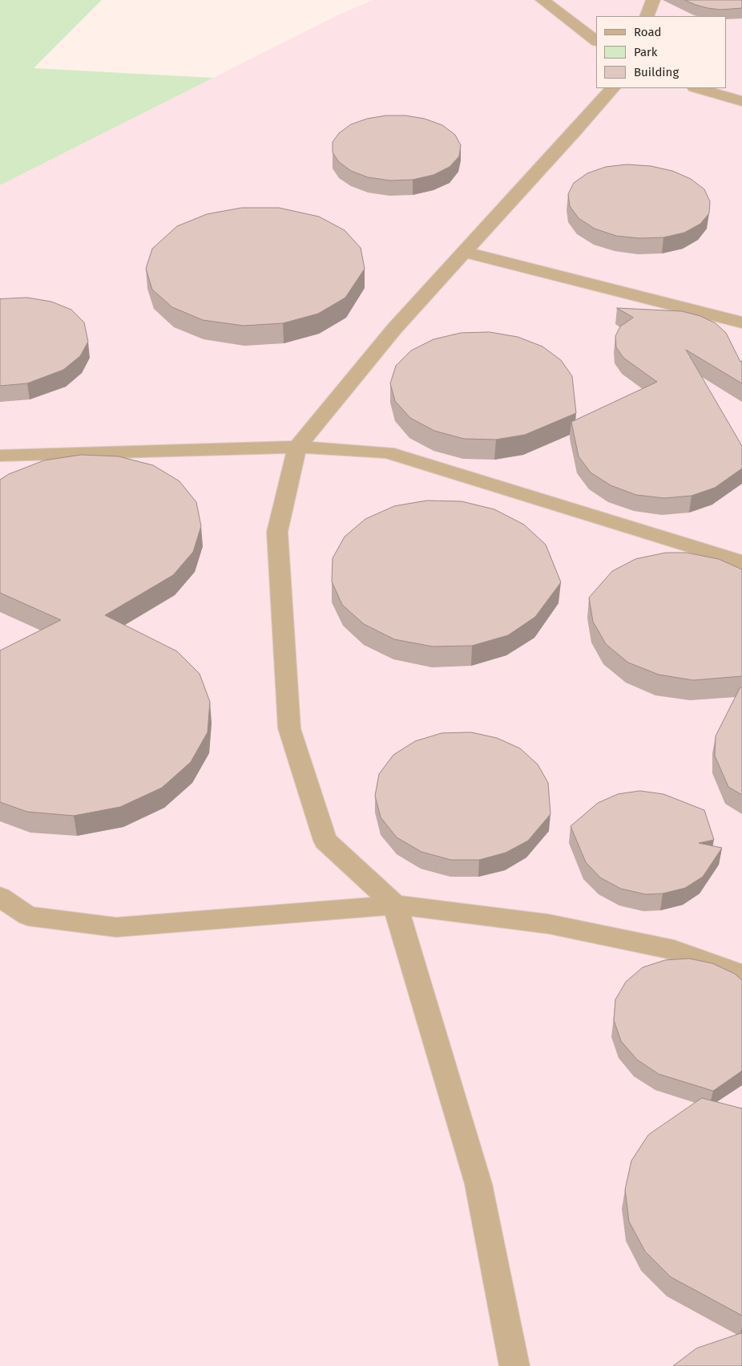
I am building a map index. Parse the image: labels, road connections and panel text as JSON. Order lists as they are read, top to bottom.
{
  "legend": ["Road", "Park", "Building"]
}
